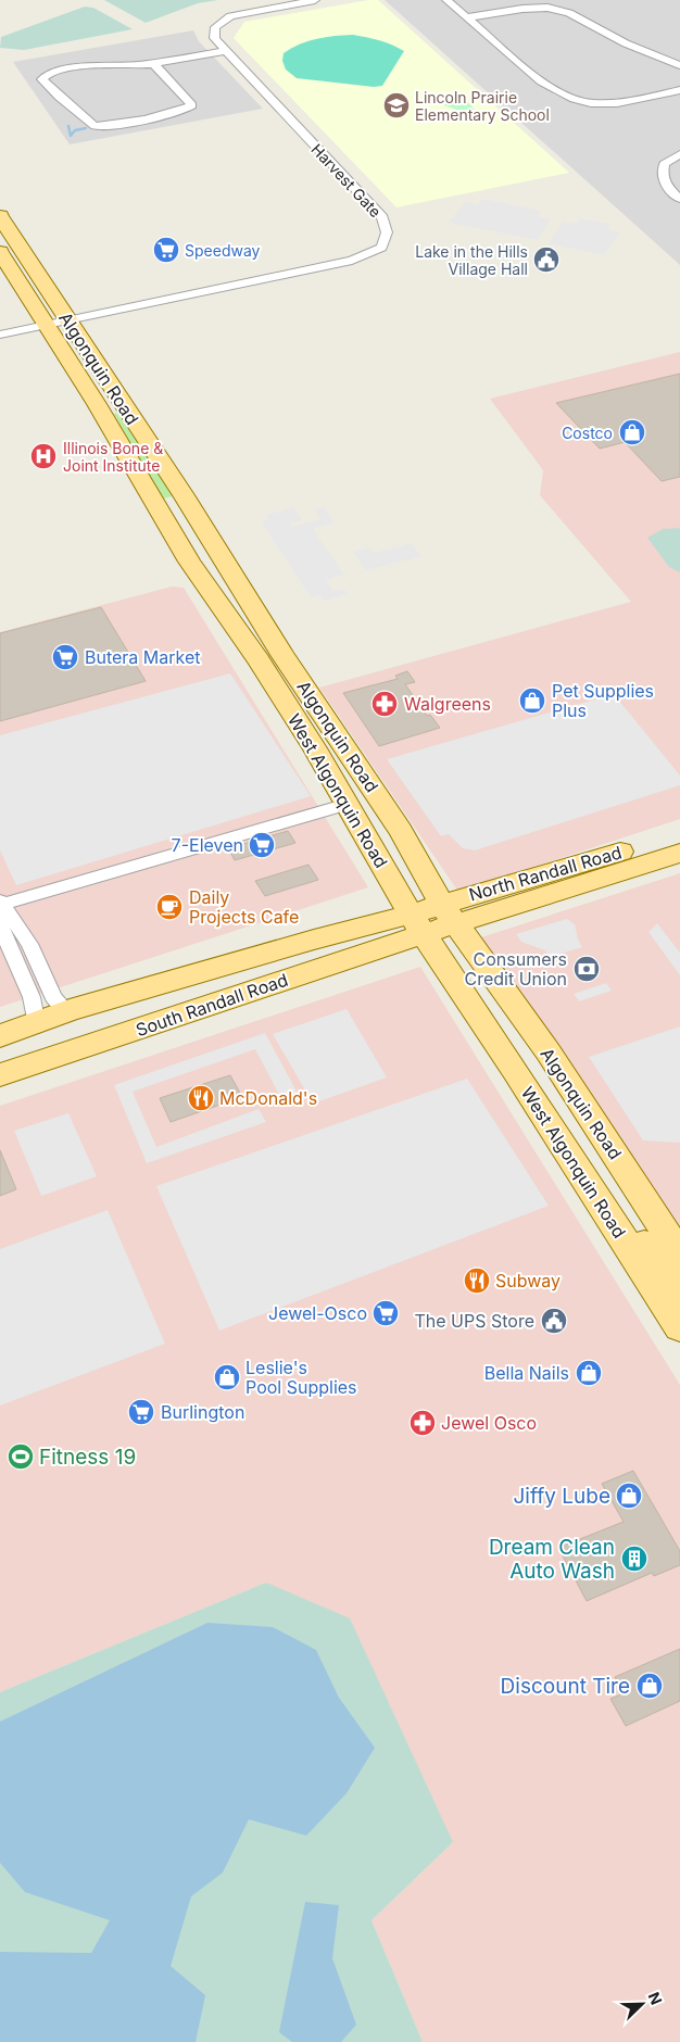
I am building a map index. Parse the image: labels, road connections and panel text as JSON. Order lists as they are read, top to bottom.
{
  "streets": {
    "main road": [
      "Algonquin Road",
      "West Algonquin Road",
      "North Randall Road",
      "South Randall Road"
    ],
    "street": ["Harvest Gate"]
  },
  "crossings": [
    ["Harvest Gate", "Algonquin Road"],
    ["Harvest Gate", "West Algonquin Road"],
    ["Algonquin Road", "West Algonquin Road"],
    ["Algonquin Road", "North Randall Road"],
    ["West Algonquin Road", "North Randall Road"],
    ["West Algonquin Road", "South Randall Road"],
    ["North Randall Road", "South Randall Road"]
  ],
  "places": {
    "school or university": ["Lincoln Prairie Elementary School"],
    "supermarket": [
      "Speedway",
      "Butera Market",
      "7-Eleven",
      "Jewel-Osco",
      "Burlington"
    ],
    "public building": ["Lake in the Hills Village Hall", "The UPS Store"],
    "shop": [
      "Costco",
      "Pet Supplies Plus",
      "Bella Nails",
      "Leslie's Pool Supplies",
      "Jiffy Lube",
      "Discount Tire"
    ],
    "hospital": ["Illinois Bone & Joint Institute"],
    "pharmacy": ["Walgreens", "Jewel Osco"],
    "cafe": ["Daily Projects Cafe"],
    "bank": ["Consumers Credit Union"],
    "restaurant": ["McDonald's", "Subway"],
    "sports": ["Fitness 19"],
    "building": ["Dream Clean Auto Wash"]
  },
  "north": "top right"
}
